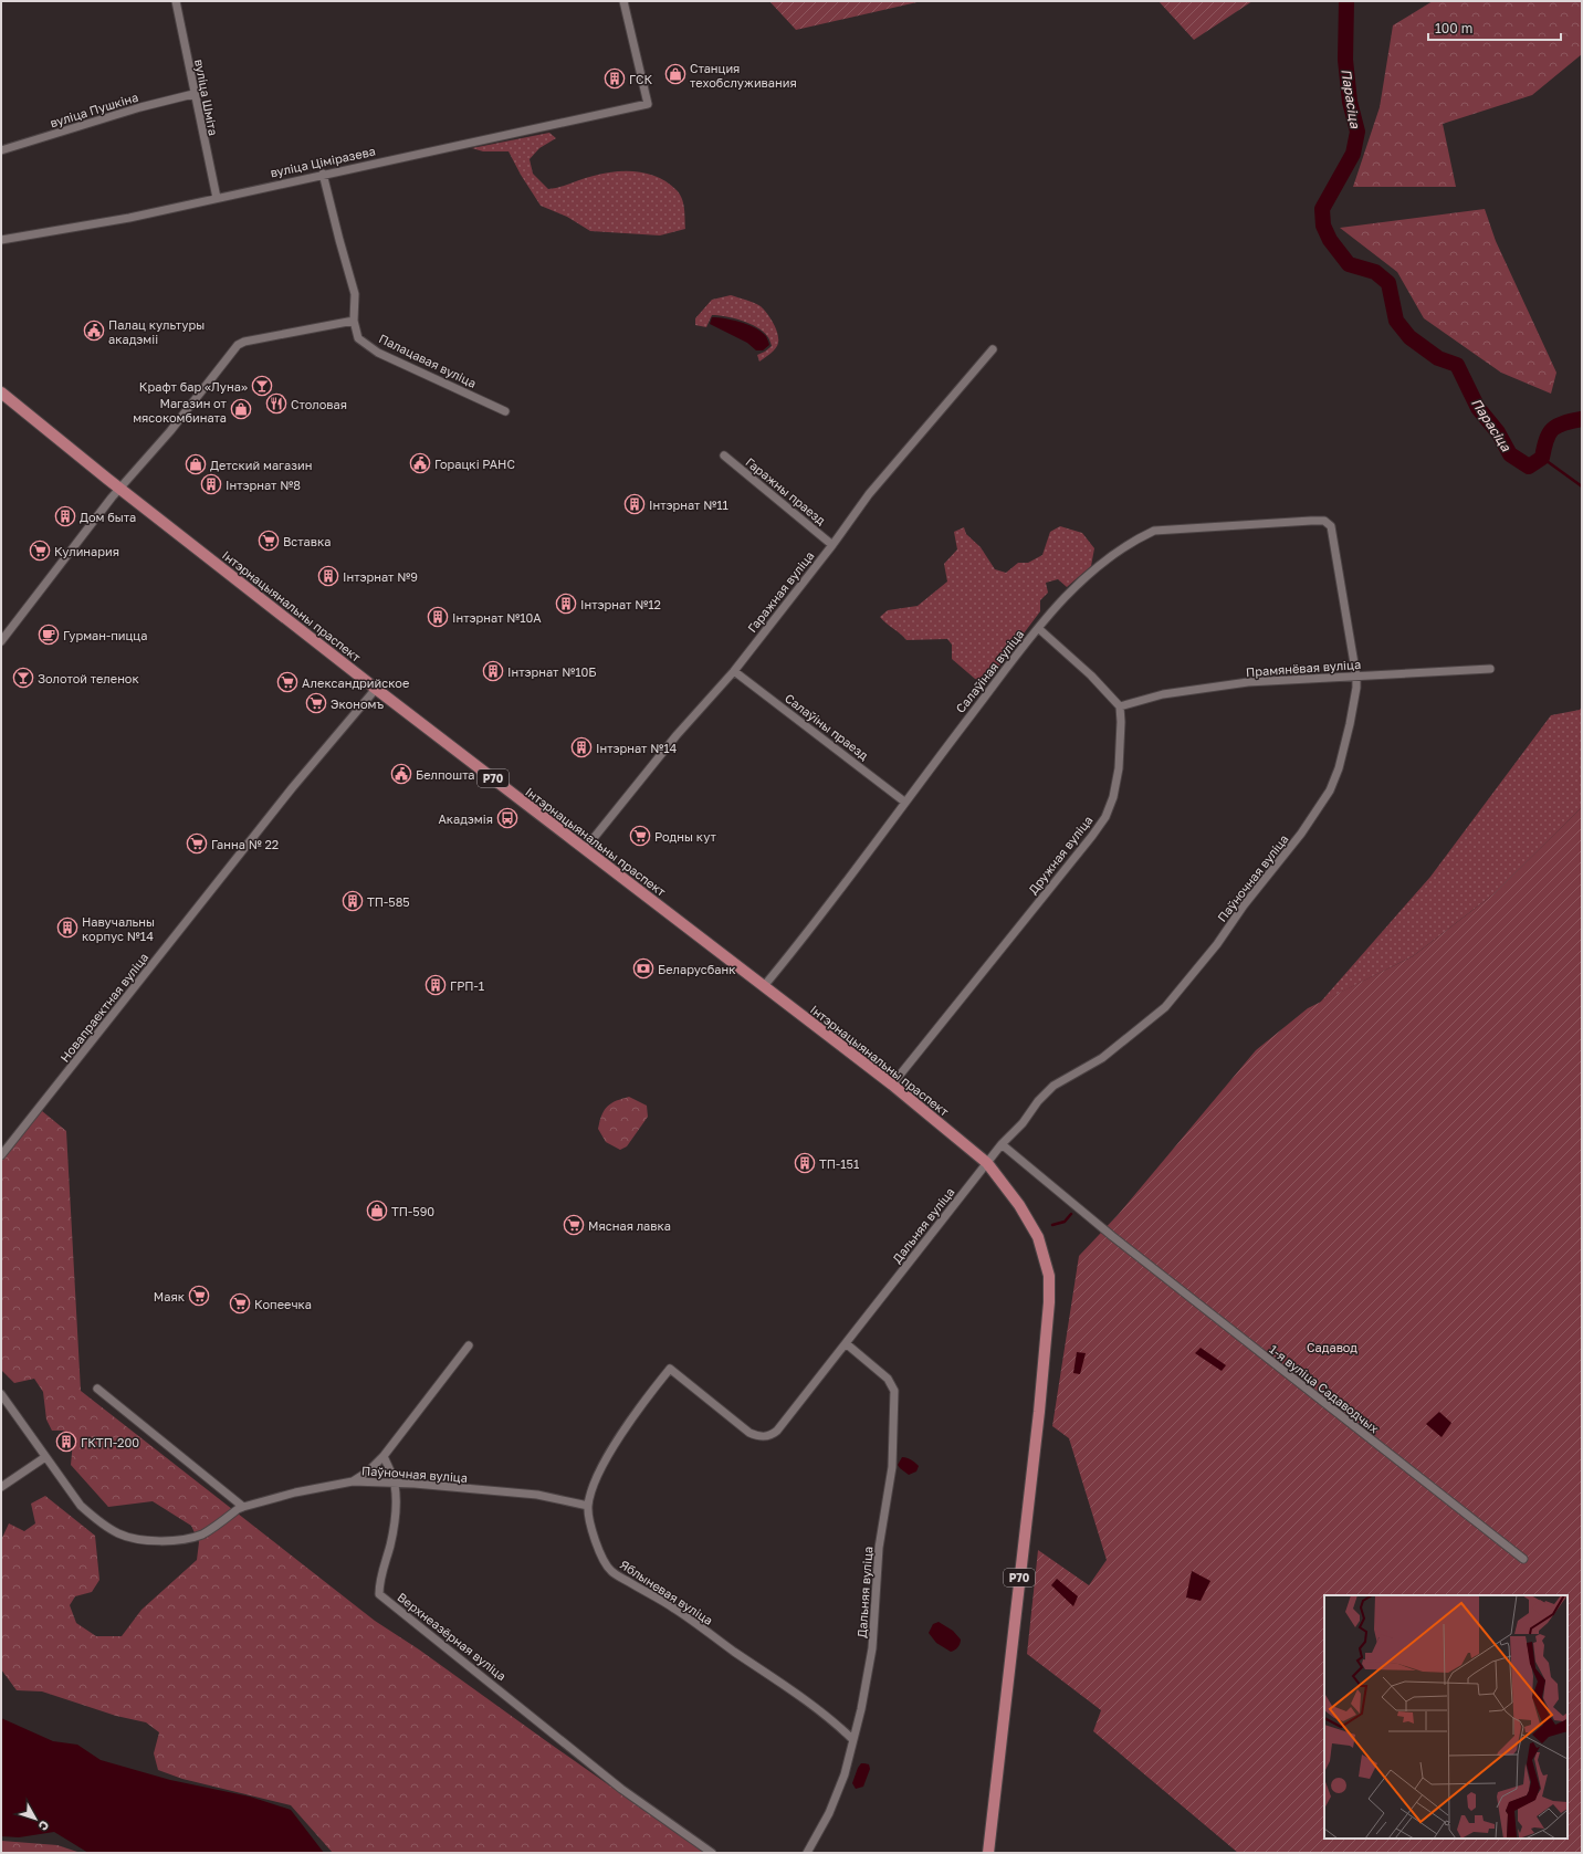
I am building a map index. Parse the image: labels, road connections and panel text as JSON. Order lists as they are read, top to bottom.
{
  "streets": {
    "main road": ["Інтэрнацыянальны праспект", "Р70"],
    "street": [
      "вуліца Шміта",
      "вуліца Пушкіна",
      "вуліца Ціміразева",
      "Палацавая вуліца",
      "Гаражны праезд",
      "Гаражная вуліца",
      "Прамянёвая вуліца",
      "Салаўіная вуліца",
      "Салаўіны праезд",
      "Дружная вуліца",
      "Паўночная вуліца",
      "Новапраектная вуліца",
      "Дальняя вуліца",
      "1-я вуліца Садаводчых",
      "Яблыневая вуліца",
      "Верхнеазёрная вуліца"
    ]
  },
  "crossings": [
    ["вуліца Шміта", "вуліца Пушкіна"],
    ["вуліца Шміта", "вуліца Ціміразева"],
    ["Гаражны праезд", "Гаражная вуліца"],
    ["Гаражная вуліца", "Інтэрнацыянальны праспект"],
    ["Гаражная вуліца", "Салаўіны праезд"],
    ["Інтэрнацыянальны праспект", "Салаўіная вуліца"],
    ["Інтэрнацыянальны праспект", "Р70"],
    ["Інтэрнацыянальны праспект", "Дружная вуліца"],
    ["Інтэрнацыянальны праспект", "Паўночная вуліца"],
    ["Інтэрнацыянальны праспект", "Новапраектная вуліца"],
    ["Інтэрнацыянальны праспект", "Дальняя вуліца"],
    ["Прамянёвая вуліца", "Дружная вуліца"],
    ["Прамянёвая вуліца", "Паўночная вуліца"],
    ["Салаўіная вуліца", "Салаўіны праезд"],
    ["Салаўіная вуліца", "Паўночная вуліца"],
    ["Р70", "Паўночная вуліца"],
    ["Р70", "Дальняя вуліца"],
    ["Паўночная вуліца", "Дальняя вуліца"],
    ["Паўночная вуліца", "1-я вуліца Садаводчых"],
    ["Паўночная вуліца", "Яблыневая вуліца"],
    ["Паўночная вуліца", "Верхнеазёрная вуліца"],
    ["Дальняя вуліца", "Яблыневая вуліца"]
  ],
  "water": ["Парасіца"],
  "parks": ["Садавод"],
  "places": {
    "shop": [
      "Станция техобслуживания",
      "Магазин от мясокомбината",
      "Детский магазин",
      "ТП-590"
    ],
    "building": [
      "ГСК",
      "Інтэрнат №8",
      "Інтэрнат №11",
      "Дом быта",
      "Інтэрнат №9",
      "Інтэрнат №12",
      "Інтэрнат №10А",
      "Інтэрнат №10Б",
      "Інтэрнат №14",
      "ТП-585",
      "Навучальны корпус №14",
      "ГРП-1",
      "ТП-151",
      "ГКТП-200"
    ],
    "public building": ["Палац культуры акадэміі", "Горацкі РАНС", "Белпошта"],
    "bar": ["Крафт бар «Луна»", "Золотой теленок"],
    "restaurant": ["Столовая"],
    "supermarket": [
      "Вставка",
      "Кулинария",
      "Александрийское",
      "Экономъ",
      "Родны кут",
      "Ганна № 22",
      "Мясная лавка",
      "Маяк",
      "Копеечка"
    ],
    "cafe": ["Гурман-пицца"],
    "bus stop": ["Акадэмія"],
    "bank": ["Беларусбанк"]
  },
  "scale_bar": "100 m",
  "north": "bottom right"
}
